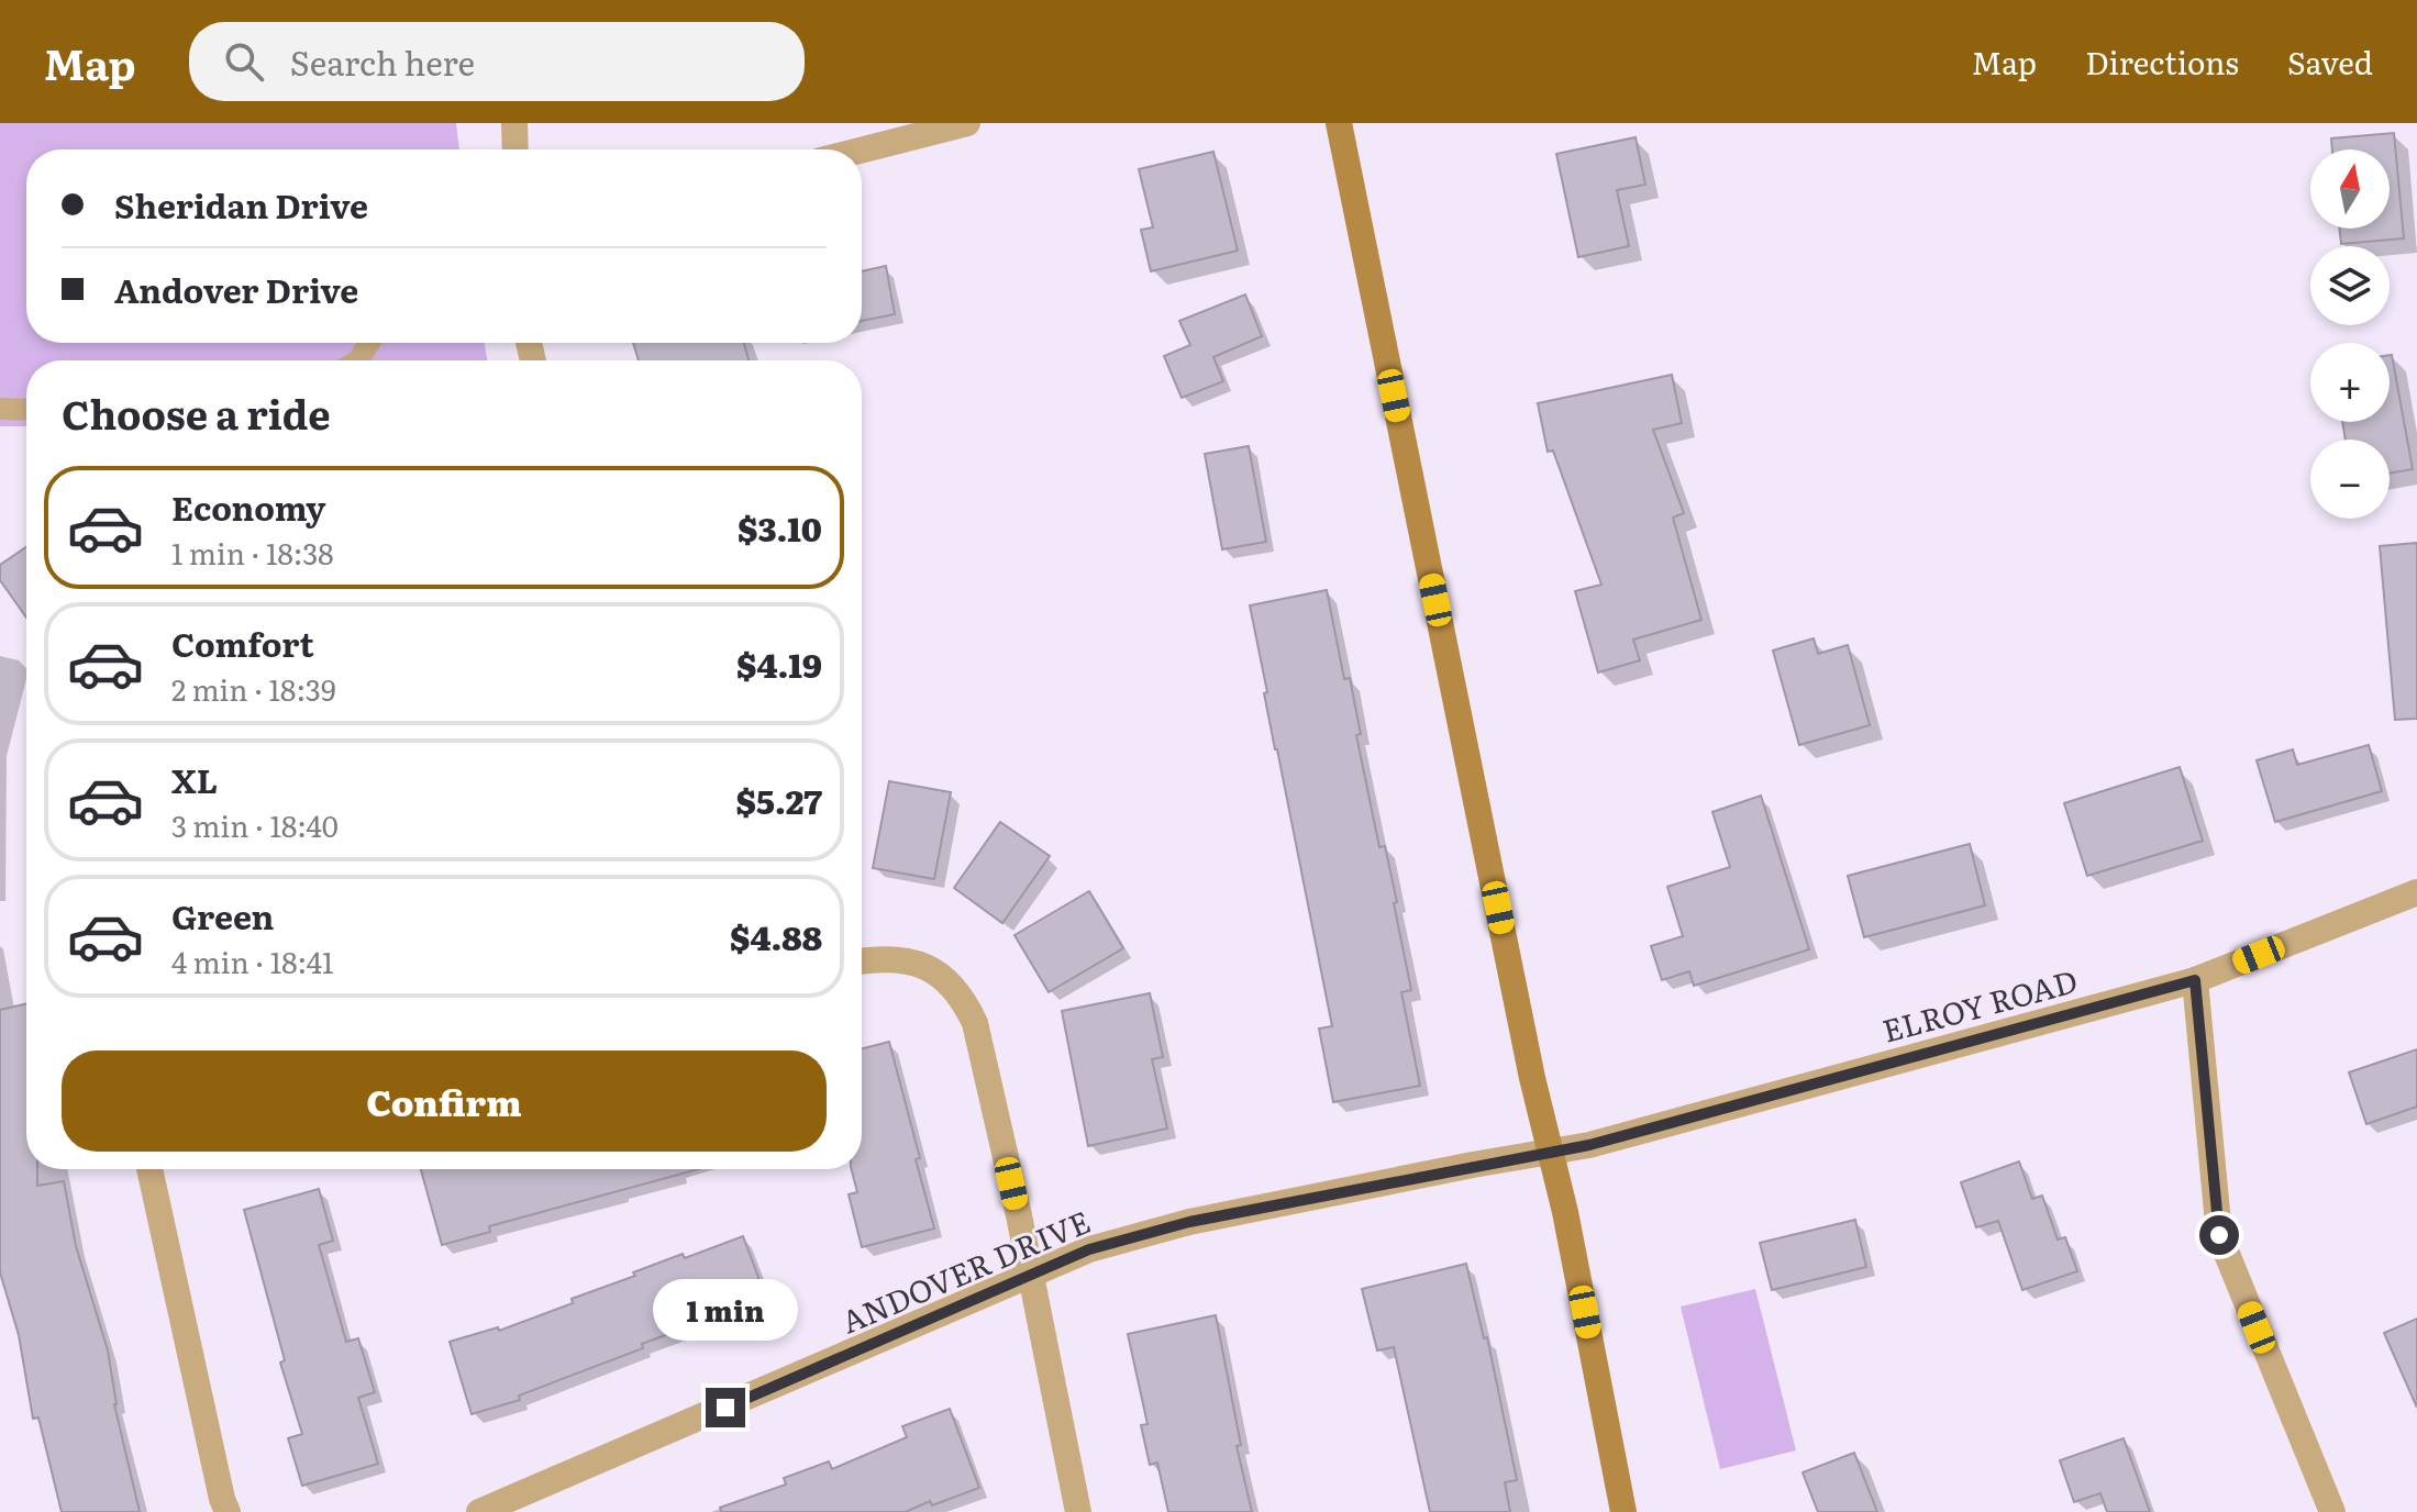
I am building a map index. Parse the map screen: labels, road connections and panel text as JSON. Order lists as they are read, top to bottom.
{
  "streets": {
    "street": ["ELROY ROAD", "ANDOVER DRIVE"]
  },
  "crossings": [
    ["ELROY ROAD", "ANDOVER DRIVE"]
  ],
  "north": "top",
  "page": {
    "header": "Map",
    "search": "Search here",
    "nav": ["Map", "Directions", "Saved"],
    "map_buttons": ["+", "−"],
    "banner": ["Sheridan Drive", "Andover Drive"],
    "heading": "Choose a ride",
    "list": [
      {
        "name": "Economy",
        "note": "1 min · 18:38",
        "value": "$3.10"
      },
      {
        "name": "Comfort",
        "note": "2 min · 18:39",
        "value": "$4.19"
      },
      {
        "name": "XL",
        "note": "3 min · 18:40",
        "value": "$5.27"
      },
      {
        "name": "Green",
        "note": "4 min · 18:41",
        "value": "$4.88"
      }
    ],
    "buttons": "Confirm",
    "bubble": "1 min"
  }
}
